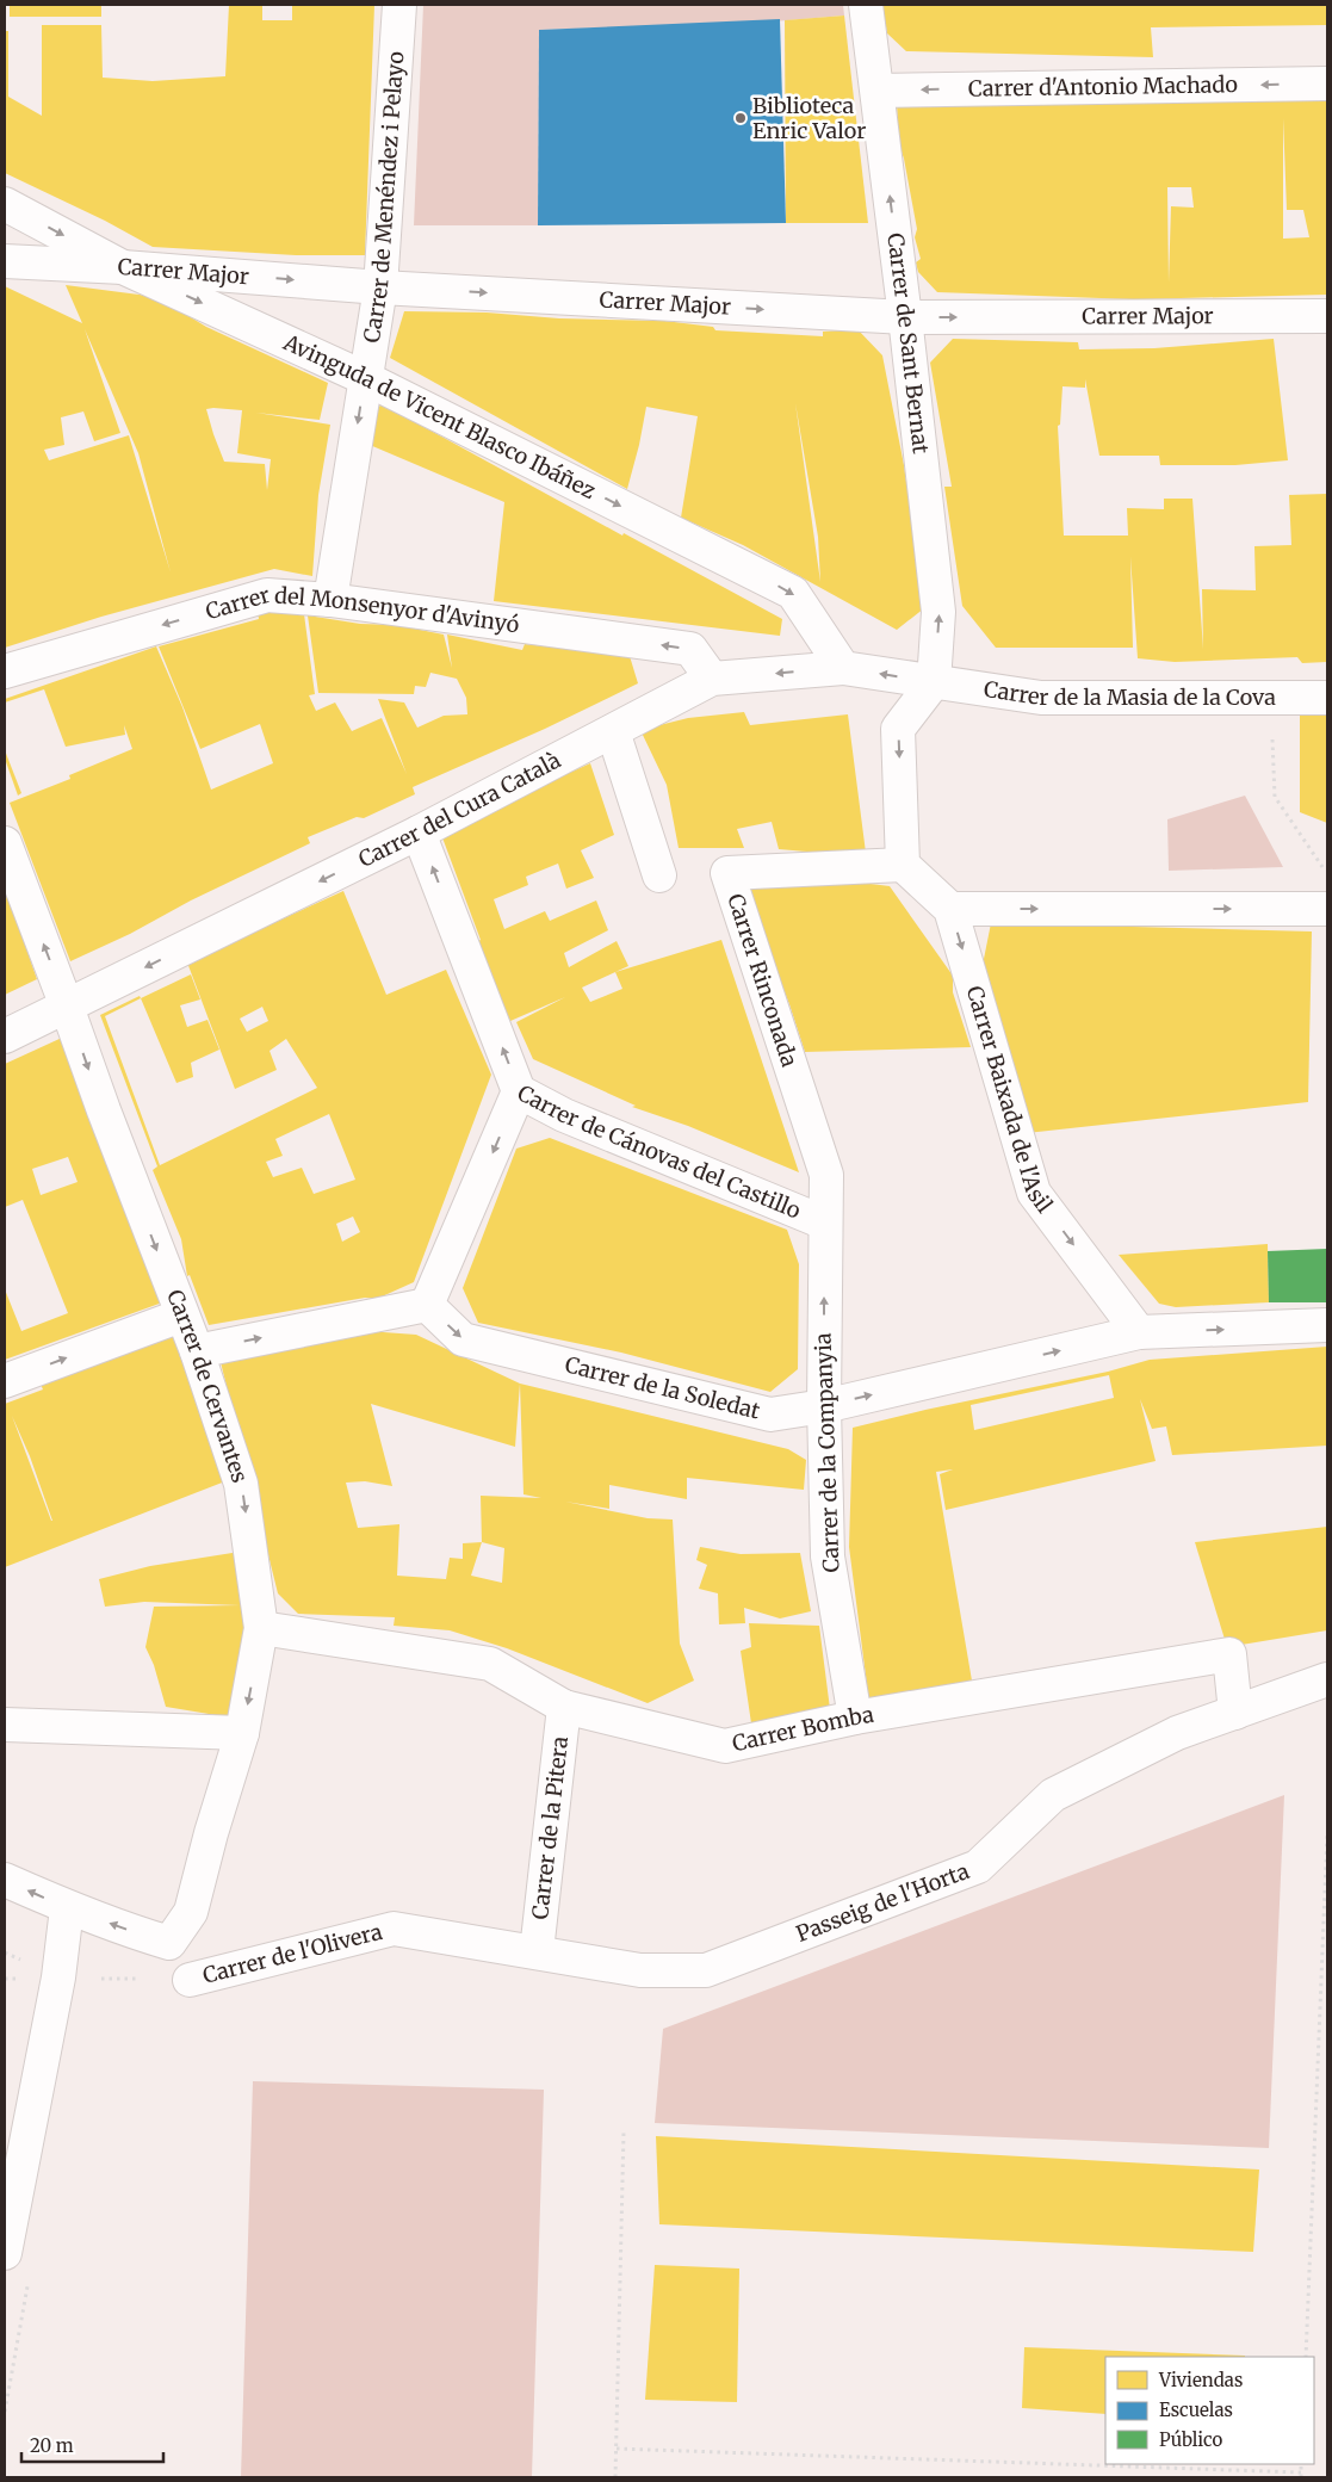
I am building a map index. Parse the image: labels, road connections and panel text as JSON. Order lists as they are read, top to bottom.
{
  "streets": {
    "street": [
      "Carrer d'Antonio Machado",
      "Carrer de Menéndez i Pelayo",
      "Carrer Major",
      "Carrer de Sant Bernat",
      "Avinguda de Vicent Blasco Ibáñez",
      "Carrer del Monsenyor d'Avinyó",
      "Carrer de la Masia de la Cova",
      "Carrer del Cura Català",
      "Carrer Rinconada",
      "Carrer Baixada de l'Asil",
      "Carrer de Cánovas del Castillo",
      "Carrer de Cervantes",
      "Carrer de la Soledat",
      "Carrer de la Companyia",
      "Carrer Bomba",
      "Carrer de la Pitera",
      "Passeig de l'Horta",
      "Carrer de l'Olivera"
    ]
  },
  "crossings": [
    ["Carrer d'Antonio Machado", "Carrer de Sant Bernat"],
    ["Carrer de Menéndez i Pelayo", "Carrer Major"],
    ["Carrer de Menéndez i Pelayo", "Avinguda de Vicent Blasco Ibáñez"],
    ["Carrer de Menéndez i Pelayo", "Carrer del Monsenyor d'Avinyó"],
    ["Carrer Major", "Carrer de Sant Bernat"],
    ["Carrer Major", "Avinguda de Vicent Blasco Ibáñez"],
    ["Carrer de Sant Bernat", "Carrer de la Masia de la Cova"],
    ["Carrer de Sant Bernat", "Carrer del Cura Català"],
    ["Avinguda de Vicent Blasco Ibáñez", "Carrer del Cura Català"],
    ["Carrer del Monsenyor d'Avinyó", "Carrer del Cura Català"],
    ["Carrer de la Masia de la Cova", "Carrer del Cura Català"],
    ["Carrer del Cura Català", "Carrer de Cánovas del Castillo"],
    ["Carrer del Cura Català", "Carrer de Cervantes"],
    ["Carrer Rinconada", "Carrer de Cánovas del Castillo"],
    ["Carrer Rinconada", "Carrer de la Companyia"],
    ["Carrer Baixada de l'Asil", "Carrer de la Soledat"],
    ["Carrer de Cánovas del Castillo", "Carrer de la Companyia"],
    ["Carrer de Cervantes", "Carrer Bomba"],
    ["Carrer de la Soledat", "Carrer de la Companyia"],
    ["Carrer de la Companyia", "Carrer Bomba"],
    ["Carrer Bomba", "Carrer de la Pitera"],
    ["Carrer Bomba", "Passeig de l'Horta"],
    ["Carrer de la Pitera", "Passeig de l'Horta"],
    ["Carrer de la Pitera", "Carrer de l'Olivera"],
    ["Passeig de l'Horta", "Carrer de l'Olivera"]
  ],
  "one_way": [
    "Carrer d'Antonio Machado",
    "Carrer de Menéndez i Pelayo",
    "Carrer Major",
    "Carrer de Sant Bernat",
    "Avinguda de Vicent Blasco Ibáñez",
    "Carrer del Monsenyor d'Avinyó",
    "Carrer del Cura Català",
    "Carrer Baixada de l'Asil",
    "Carrer de la Soledat",
    "Carrer de la Companyia"
  ],
  "places": ["Biblioteca Enric Valor"],
  "legend": ["Viviendas", "Escuelas", "Público"],
  "scale_bar": "20 m"
}
